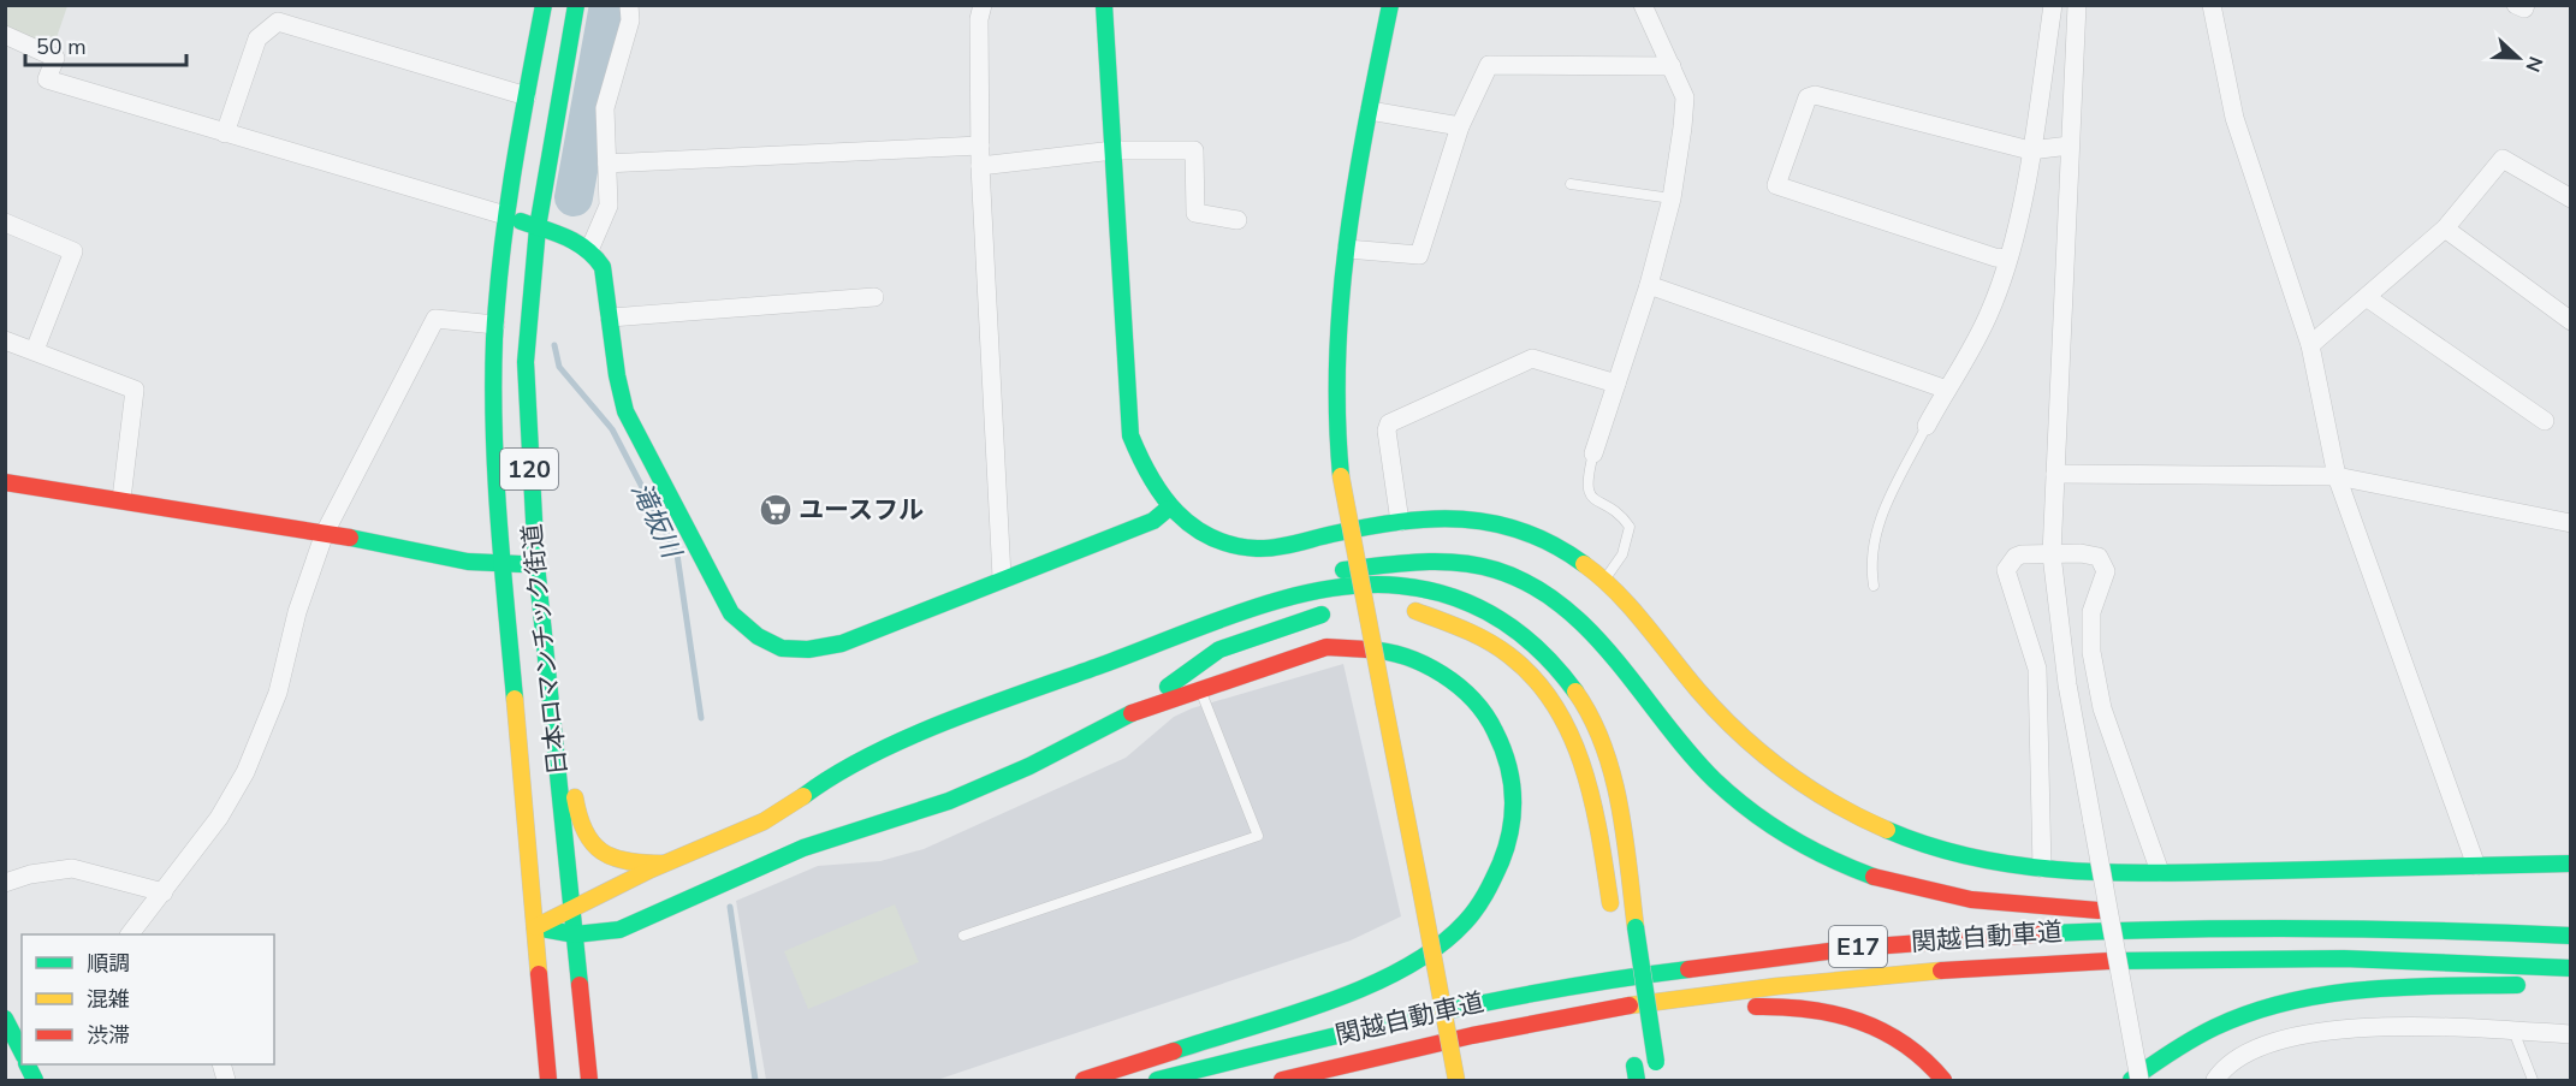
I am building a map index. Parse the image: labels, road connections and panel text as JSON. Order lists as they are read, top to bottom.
{
  "streets": {
    "main road": [
      "120",
      "日本ロマンチック街道",
      "関越自動車道",
      "E17"
    ]
  },
  "water": ["滝坂川"],
  "places": {
    "supermarket": ["ユースフル"]
  },
  "legend": ["順調", "混雑", "渋滞"],
  "scale_bar": "50 m",
  "north": "right"
}
